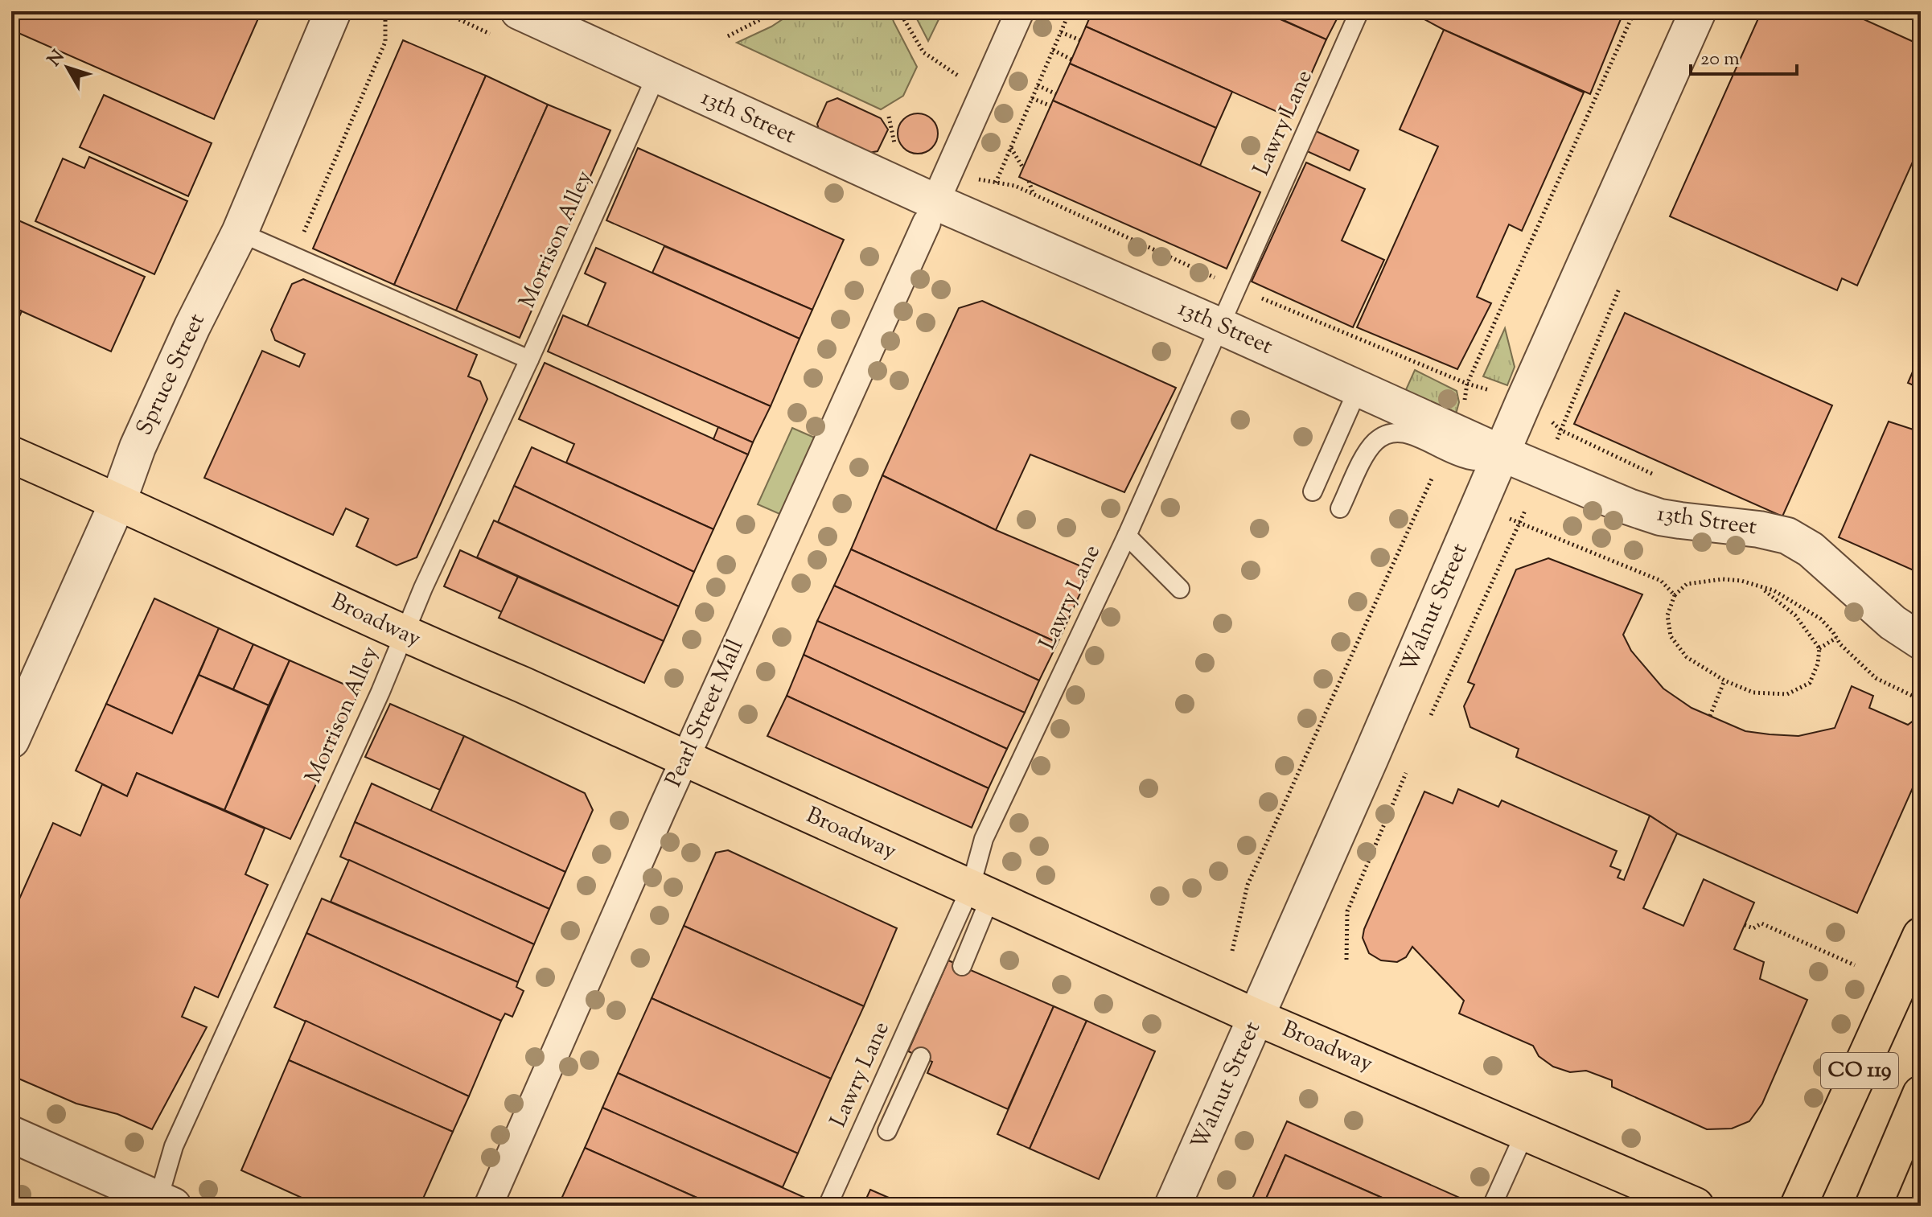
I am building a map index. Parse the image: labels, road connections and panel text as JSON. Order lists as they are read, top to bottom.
{
  "streets": {
    "main road": ["Broadway", "CO 119"],
    "street": [
      "13th Street",
      "Spruce Street",
      "Walnut Street",
      "Pearl Street Mall"
    ],
    "lane": ["Lawry Lane", "Morrison Alley"]
  },
  "crossings": [
    ["13th Street", "Lawry Lane"],
    ["13th Street", "Morrison Alley"],
    ["13th Street", "Walnut Street"],
    ["Lawry Lane", "Broadway"],
    ["Morrison Alley", "Broadway"],
    ["Spruce Street", "Broadway"],
    ["Walnut Street", "Broadway"],
    ["Broadway", "Pearl Street Mall"]
  ],
  "scale_bar": "20 m",
  "north": "top left"
}
